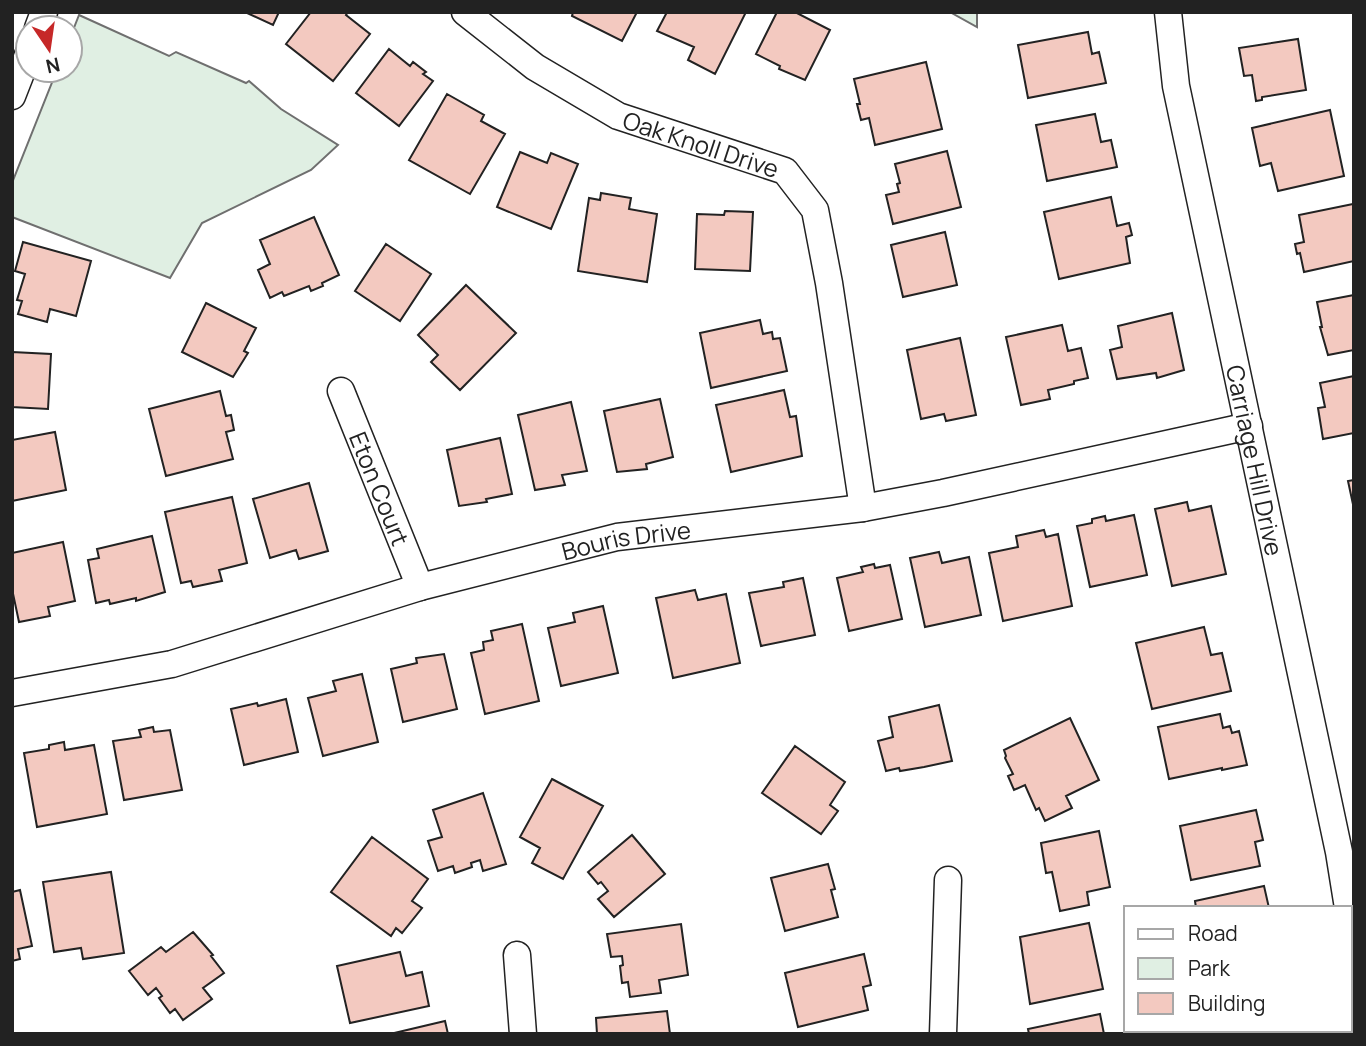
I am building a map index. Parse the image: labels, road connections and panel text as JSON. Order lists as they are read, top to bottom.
{
  "streets": {
    "street": [
      "Oak Knoll Drive",
      "Carriage Hill Drive",
      "Eton Court",
      "Bouris Drive"
    ]
  },
  "crossings": [
    ["Oak Knoll Drive", "Bouris Drive"],
    ["Carriage Hill Drive", "Bouris Drive"],
    ["Eton Court", "Bouris Drive"]
  ],
  "legend": ["Road", "Park", "Building"],
  "north": "bottom"
}
